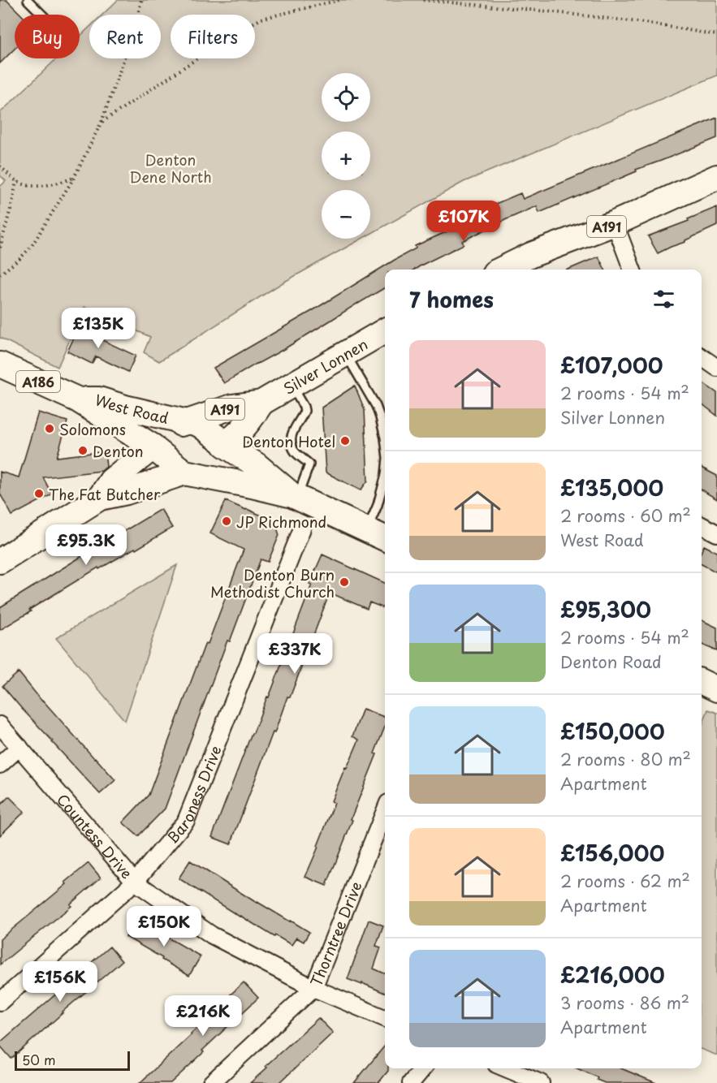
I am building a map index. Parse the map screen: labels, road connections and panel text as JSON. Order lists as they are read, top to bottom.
{
  "streets": {
    "main road": [
      "A191",
      "Silver Lonnen",
      "A186",
      "West Road"
    ],
    "street": ["Baroness Drive", "Countess Drive", "Thorntree Drive"]
  },
  "crossings": [
    ["A191", "Silver Lonnen"],
    ["A191", "A186"],
    ["A191", "West Road"],
    ["Silver Lonnen", "A186"],
    ["Silver Lonnen", "West Road"],
    ["A186", "West Road"],
    ["Baroness Drive", "Countess Drive"],
    ["Countess Drive", "Thorntree Drive"]
  ],
  "parks": ["Denton Dene North"],
  "places": [
    "Solomons",
    "Denton Hotel",
    "Denton",
    "The Fat Butcher",
    "JP Richmond",
    "Denton Burn Methodist Church"
  ],
  "scale_bar": "50 m",
  "page": {
    "chip": ["Buy", "Rent", "Filters"],
    "map_buttons": ["+", "−"],
    "price": [
      "£107K",
      "£135K",
      "£95.3K",
      "£337K",
      "£150K",
      "£156K",
      "£216K"
    ],
    "heading": "7 homes",
    "list": [
      {
        "name": "£107,000",
        "note": "2 rooms · 54 m² · Silver Lonnen"
      },
      {
        "name": "£135,000",
        "note": "2 rooms · 60 m² · West Road"
      },
      {
        "name": "£95,300",
        "note": "2 rooms · 54 m² · Denton Road"
      },
      {
        "name": "£150,000",
        "note": "2 rooms · 80 m² · Apartment"
      },
      {
        "name": "£156,000",
        "note": "2 rooms · 62 m² · Apartment"
      },
      {
        "name": "£216,000",
        "note": "3 rooms · 86 m² · Apartment"
      }
    ],
    "scale": "50 m"
  }
}
